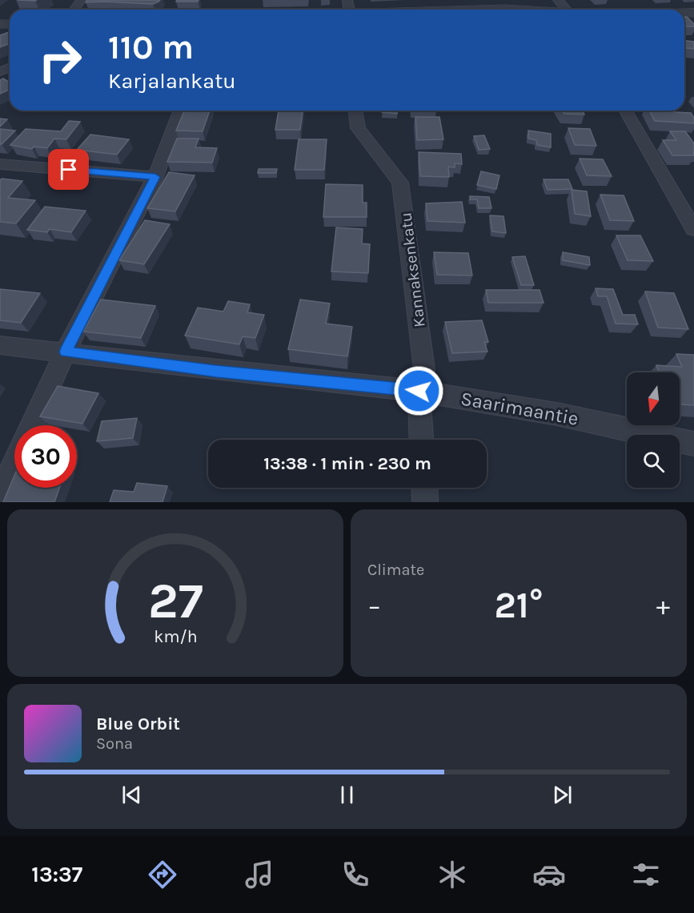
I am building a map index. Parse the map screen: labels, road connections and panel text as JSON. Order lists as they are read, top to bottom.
{
  "streets": {
    "street": ["Kannaksenkatu", "Saarimaantie"]
  },
  "crossings": [
    ["Kannaksenkatu", "Saarimaantie"]
  ],
  "north": "bottom",
  "page": {
    "turn": ["110 m", "Karjalankatu"],
    "limit": "30",
    "trip": "13:38 · 1 min · 230 m",
    "tile": "Climate",
    "heat": ["−", "21°", "+"],
    "song": ["Blue Orbit", "Sona"],
    "tabs": "13:37",
    "gauge": ["27", "km/h"]
  }
}
